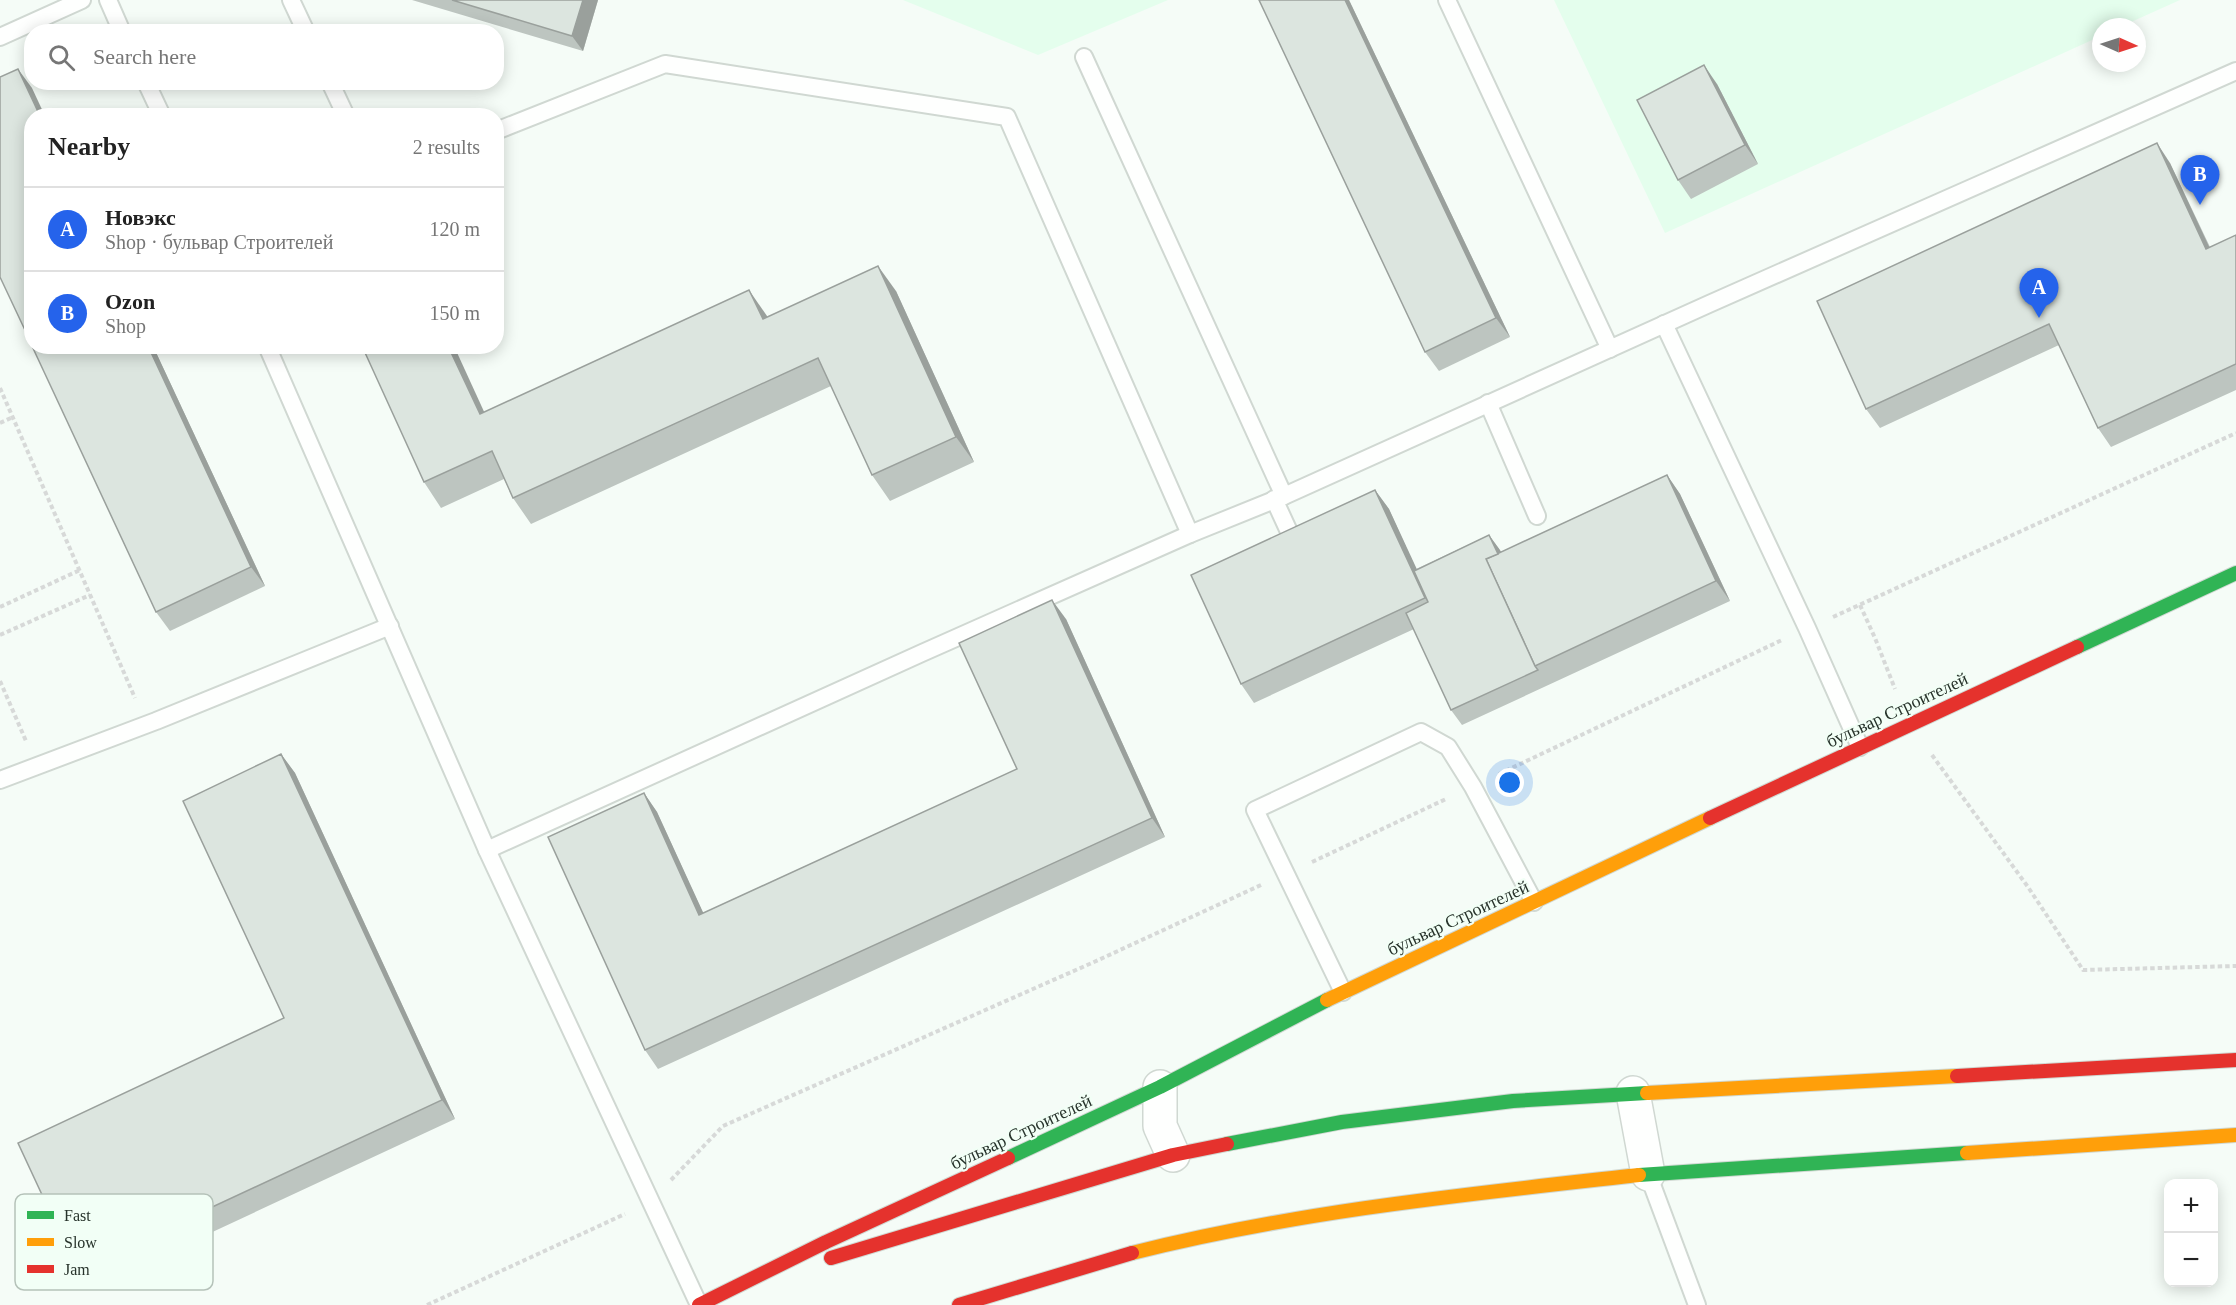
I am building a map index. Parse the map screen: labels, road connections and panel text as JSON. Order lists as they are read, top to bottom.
{
  "streets": {
    "main road": ["бульвар Строителей"]
  },
  "legend": ["Fast", "Slow", "Jam"],
  "north": "right",
  "page": {
    "search": "Search here",
    "heading": ["Nearby", "2 results"],
    "pins": ["B", "A"],
    "list": [
      {
        "mark": "A",
        "name": "Новэкс",
        "note": "Shop · бульвар Строителей",
        "value": "120 m"
      },
      {
        "mark": "B",
        "name": "Ozon",
        "note": "Shop",
        "value": "150 m"
      }
    ],
    "map_buttons": ["+", "−"]
  }
}
